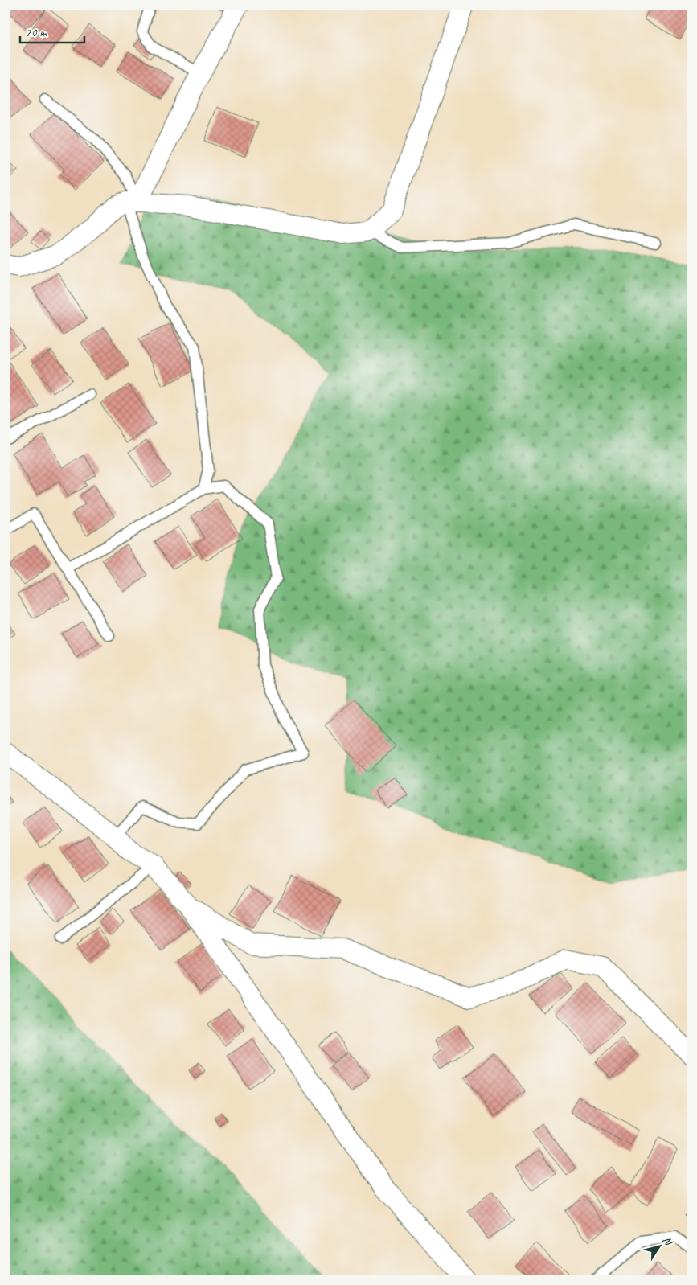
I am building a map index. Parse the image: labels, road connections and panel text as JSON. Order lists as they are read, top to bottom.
{
  "scale_bar": "20 m",
  "north": "top right"
}
